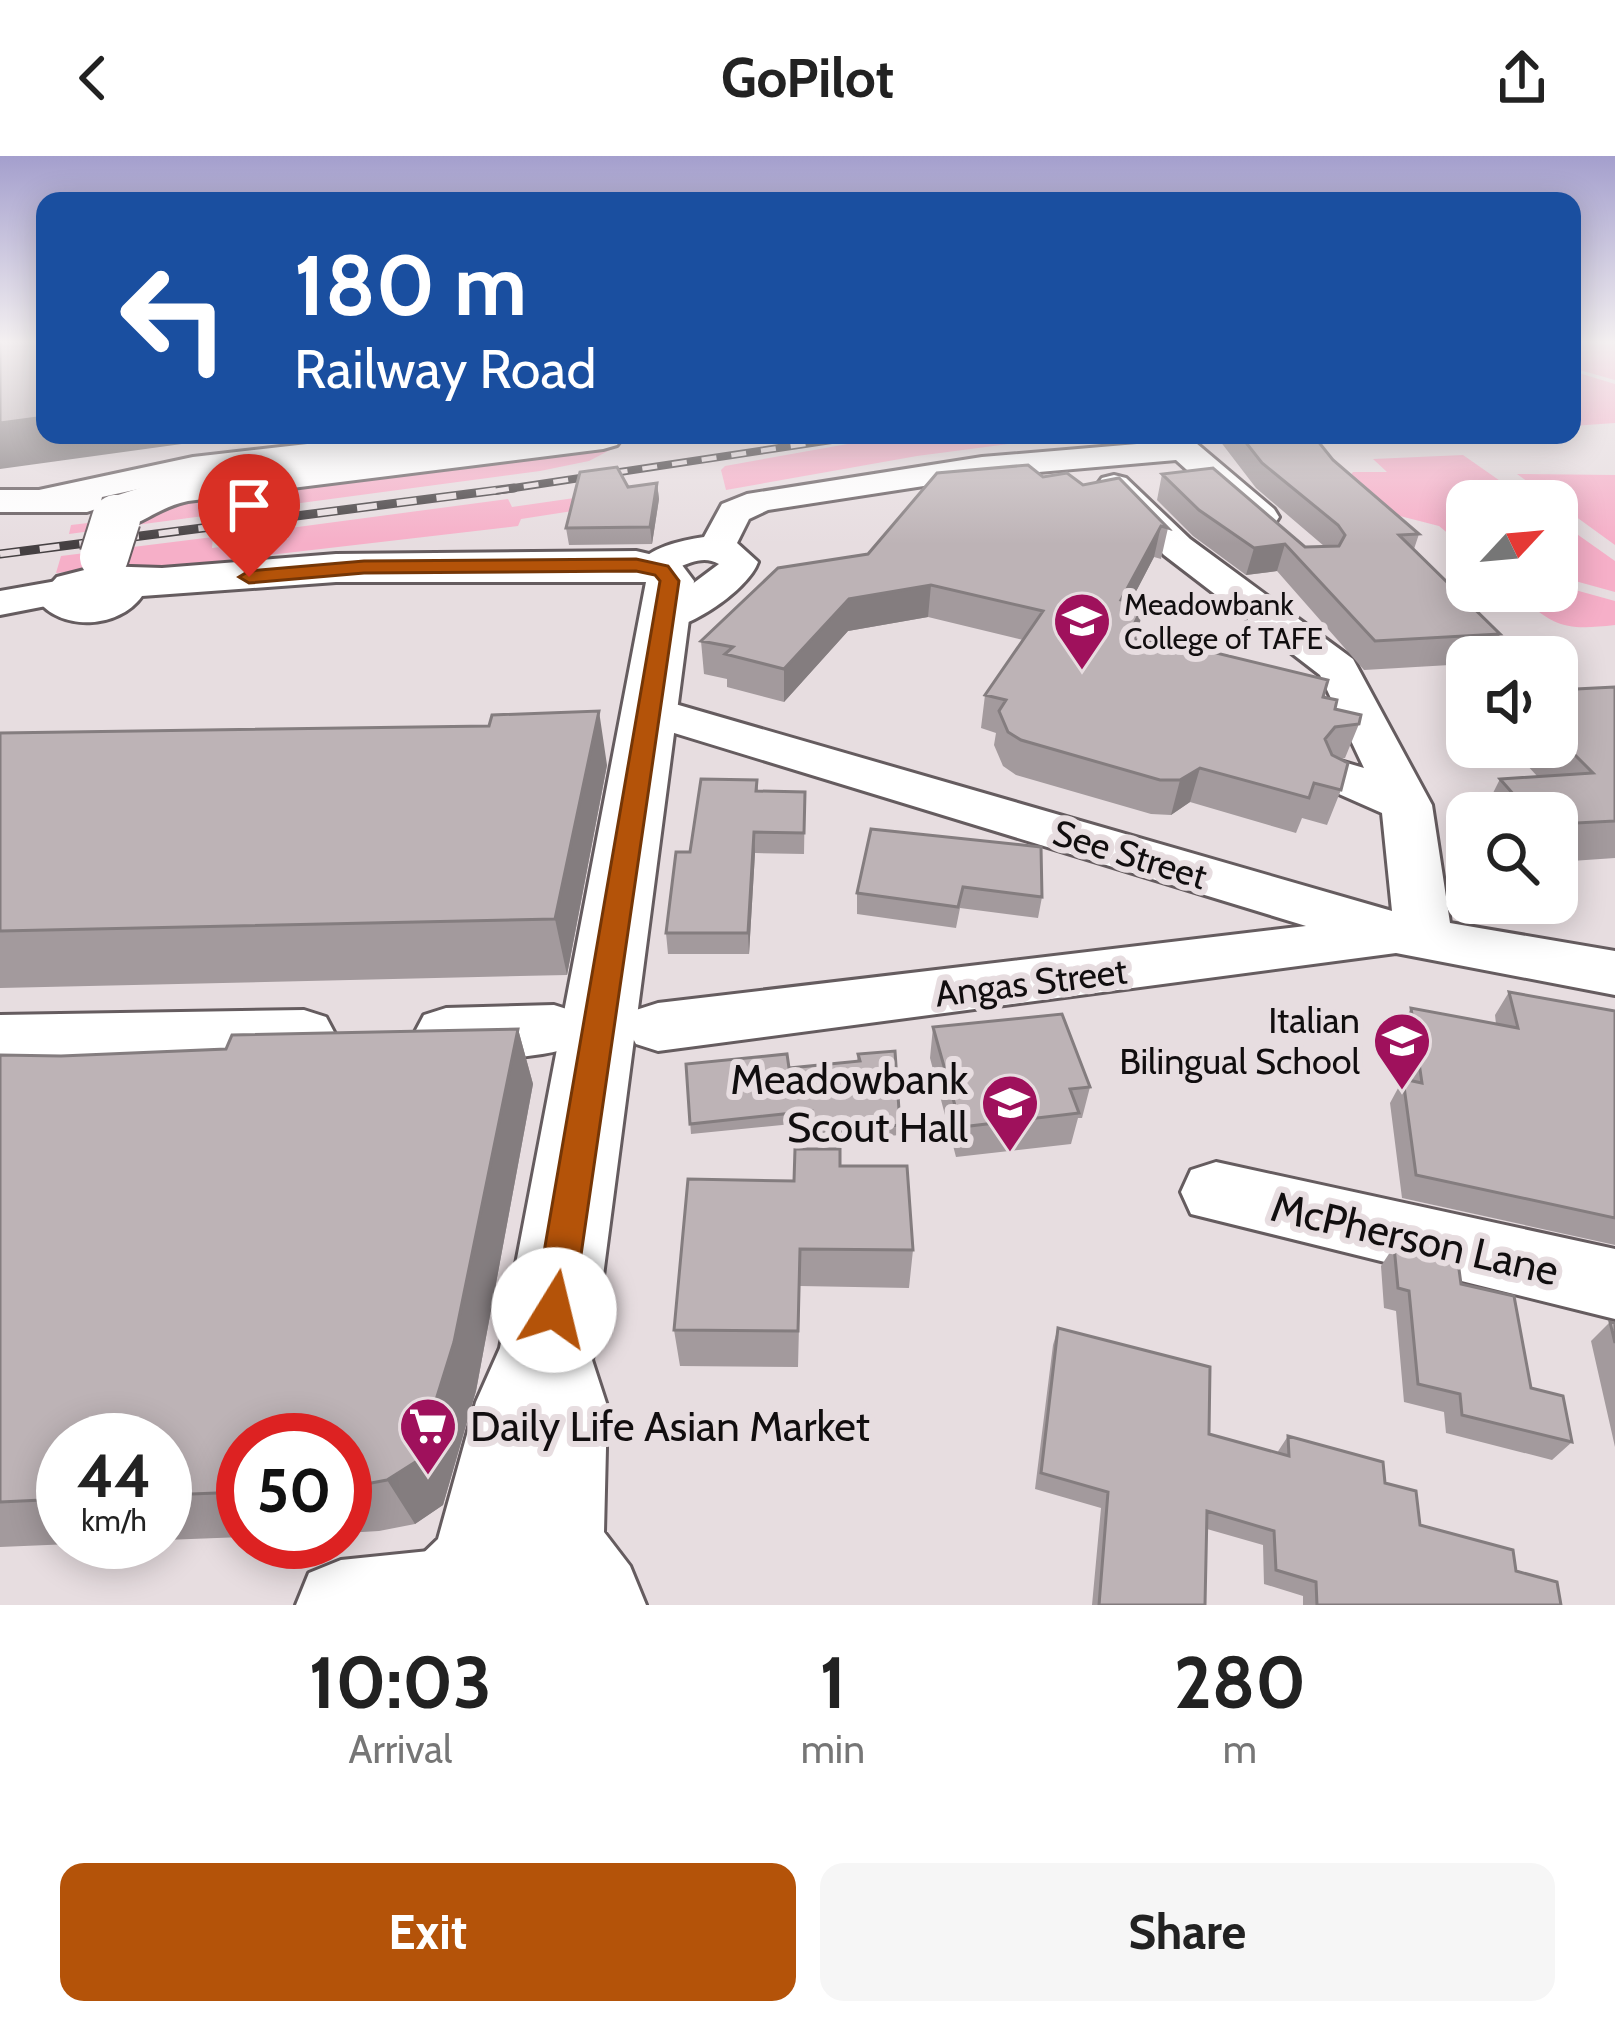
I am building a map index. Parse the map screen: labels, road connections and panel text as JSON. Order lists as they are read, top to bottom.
{
  "streets": {
    "street": ["See Street", "Angas Street", "McPherson Lane"]
  },
  "crossings": [
    ["See Street", "Angas Street"]
  ],
  "places": {
    "school or university": ["Meadowbank College of TAFE", "Italian Bilingual School", "Meadowbank Scout Hall"],
    "supermarket": ["Daily Life Asian Market"]
  },
  "north": "top right",
  "page": {
    "header": "GoPilot",
    "turn": ["180 m", "Railway Road"],
    "speed": "44 km/h",
    "limit": "50",
    "eta": [
      "10:03",
      "Arrival",
      "1",
      "min",
      "280",
      "m"
    ],
    "buttons": ["Exit", "Share"]
  }
}
